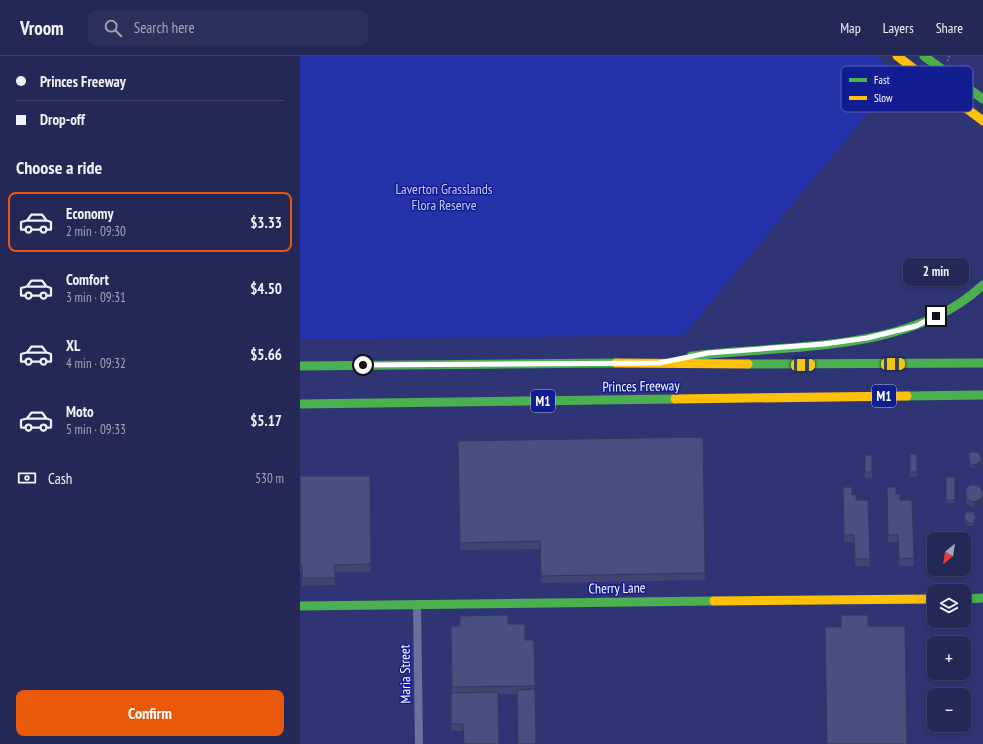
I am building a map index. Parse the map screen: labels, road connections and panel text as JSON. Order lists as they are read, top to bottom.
{
  "streets": {
    "main road": ["Princes Freeway", "M1", "Cherry Lane"],
    "street": ["Maria Street"]
  },
  "crossings": [
    ["Cherry Lane", "Maria Street"]
  ],
  "parks": ["Laverton Grasslands Flora Reserve"],
  "legend": ["Fast", "Slow"],
  "north": "bottom left",
  "page": {
    "header": "Vroom",
    "search": "Search here",
    "nav": ["Map", "Layers", "Share"],
    "banner": ["Princes Freeway", "Drop-off"],
    "heading": "Choose a ride",
    "list": [
      {
        "name": "Economy",
        "note": "2 min · 09:30",
        "value": "$3.33"
      },
      {
        "name": "Comfort",
        "note": "3 min · 09:31",
        "value": "$4.50"
      },
      {
        "name": "XL",
        "note": "4 min · 09:32",
        "value": "$5.66"
      },
      {
        "name": "Moto",
        "note": "5 min · 09:33",
        "value": "$5.17"
      }
    ],
    "bubble": "2 min",
    "pay": ["Cash", "530 m"],
    "map_buttons": ["+", "−"],
    "buttons": "Confirm"
  }
}
